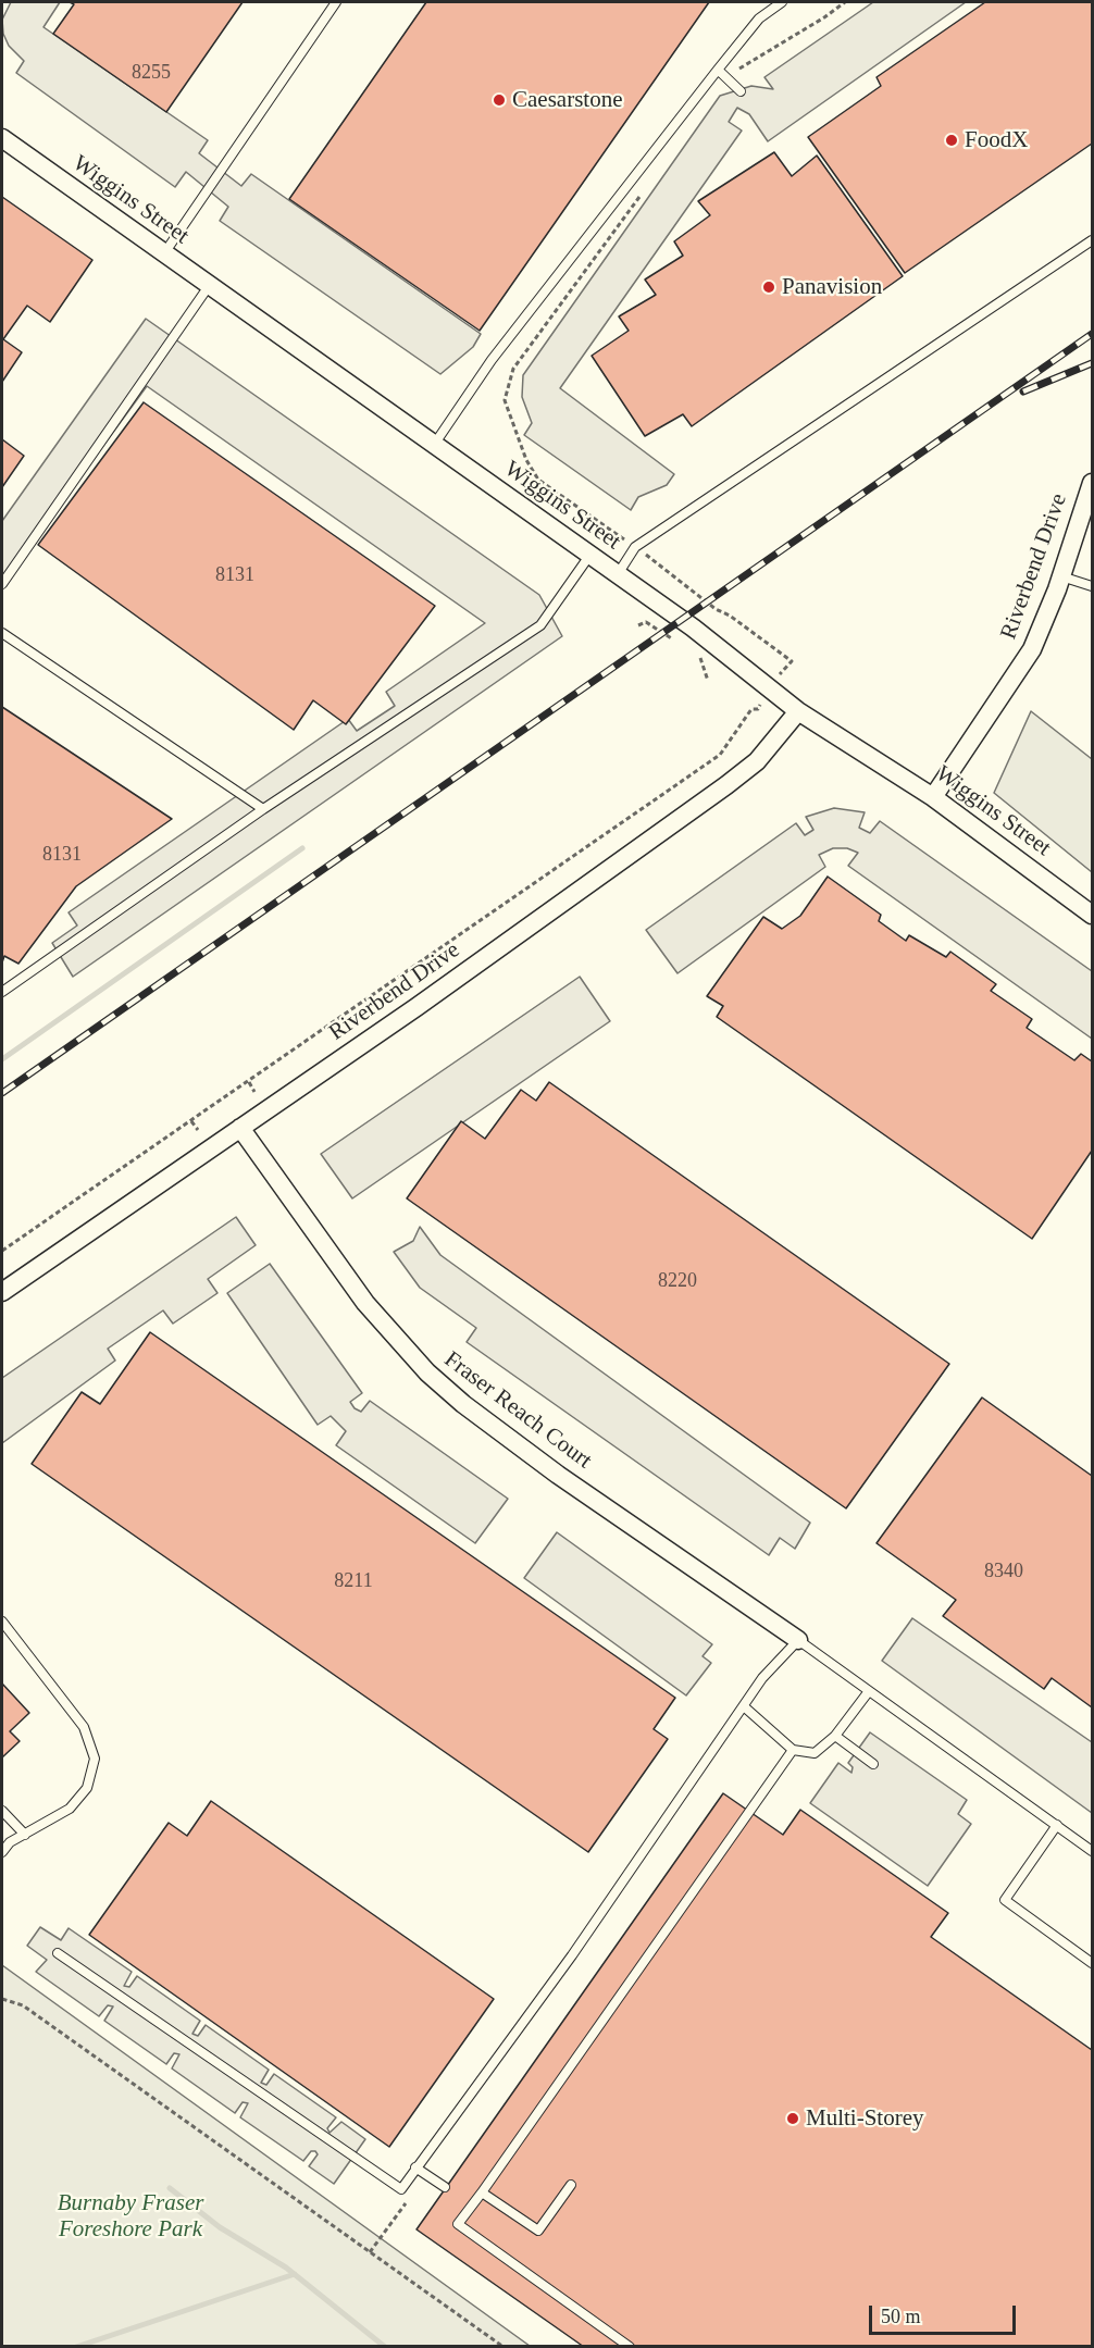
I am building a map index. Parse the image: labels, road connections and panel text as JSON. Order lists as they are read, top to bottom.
{
  "streets": {
    "street": ["Wiggins Street", "Riverbend Drive", "Fraser Reach Court"]
  },
  "crossings": [
    ["Wiggins Street", "Riverbend Drive"],
    ["Riverbend Drive", "Fraser Reach Court"]
  ],
  "parks": ["Burnaby Fraser Foreshore Park"],
  "places": [
    "Caesarstone",
    "FoodX",
    "Panavision",
    "Multi-Storey"
  ],
  "house_numbers": [
    "8255",
    "8131",
    "8131",
    "8220",
    "8340",
    "8211"
  ],
  "scale_bar": "50 m"
}
